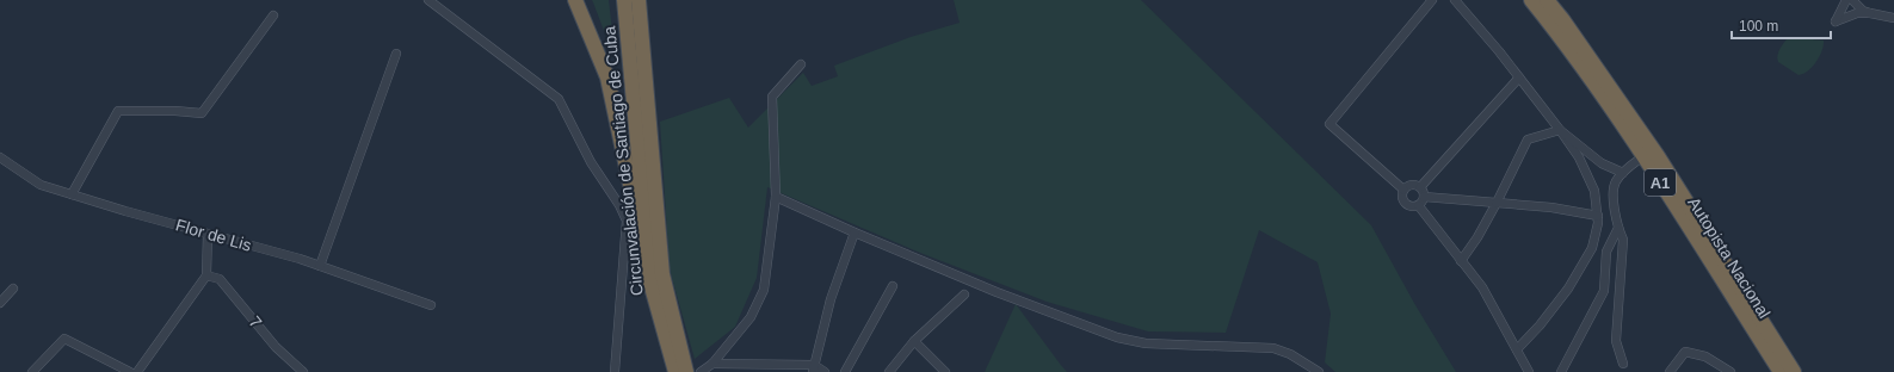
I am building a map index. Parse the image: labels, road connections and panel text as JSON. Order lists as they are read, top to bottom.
{
  "streets": {
    "highway": ["Circunvalación de Santiago de Cuba", "A1", "Autopista Nacional"],
    "street": ["Flor de Lis", "7"]
  },
  "scale_bar": "100 m"
}
